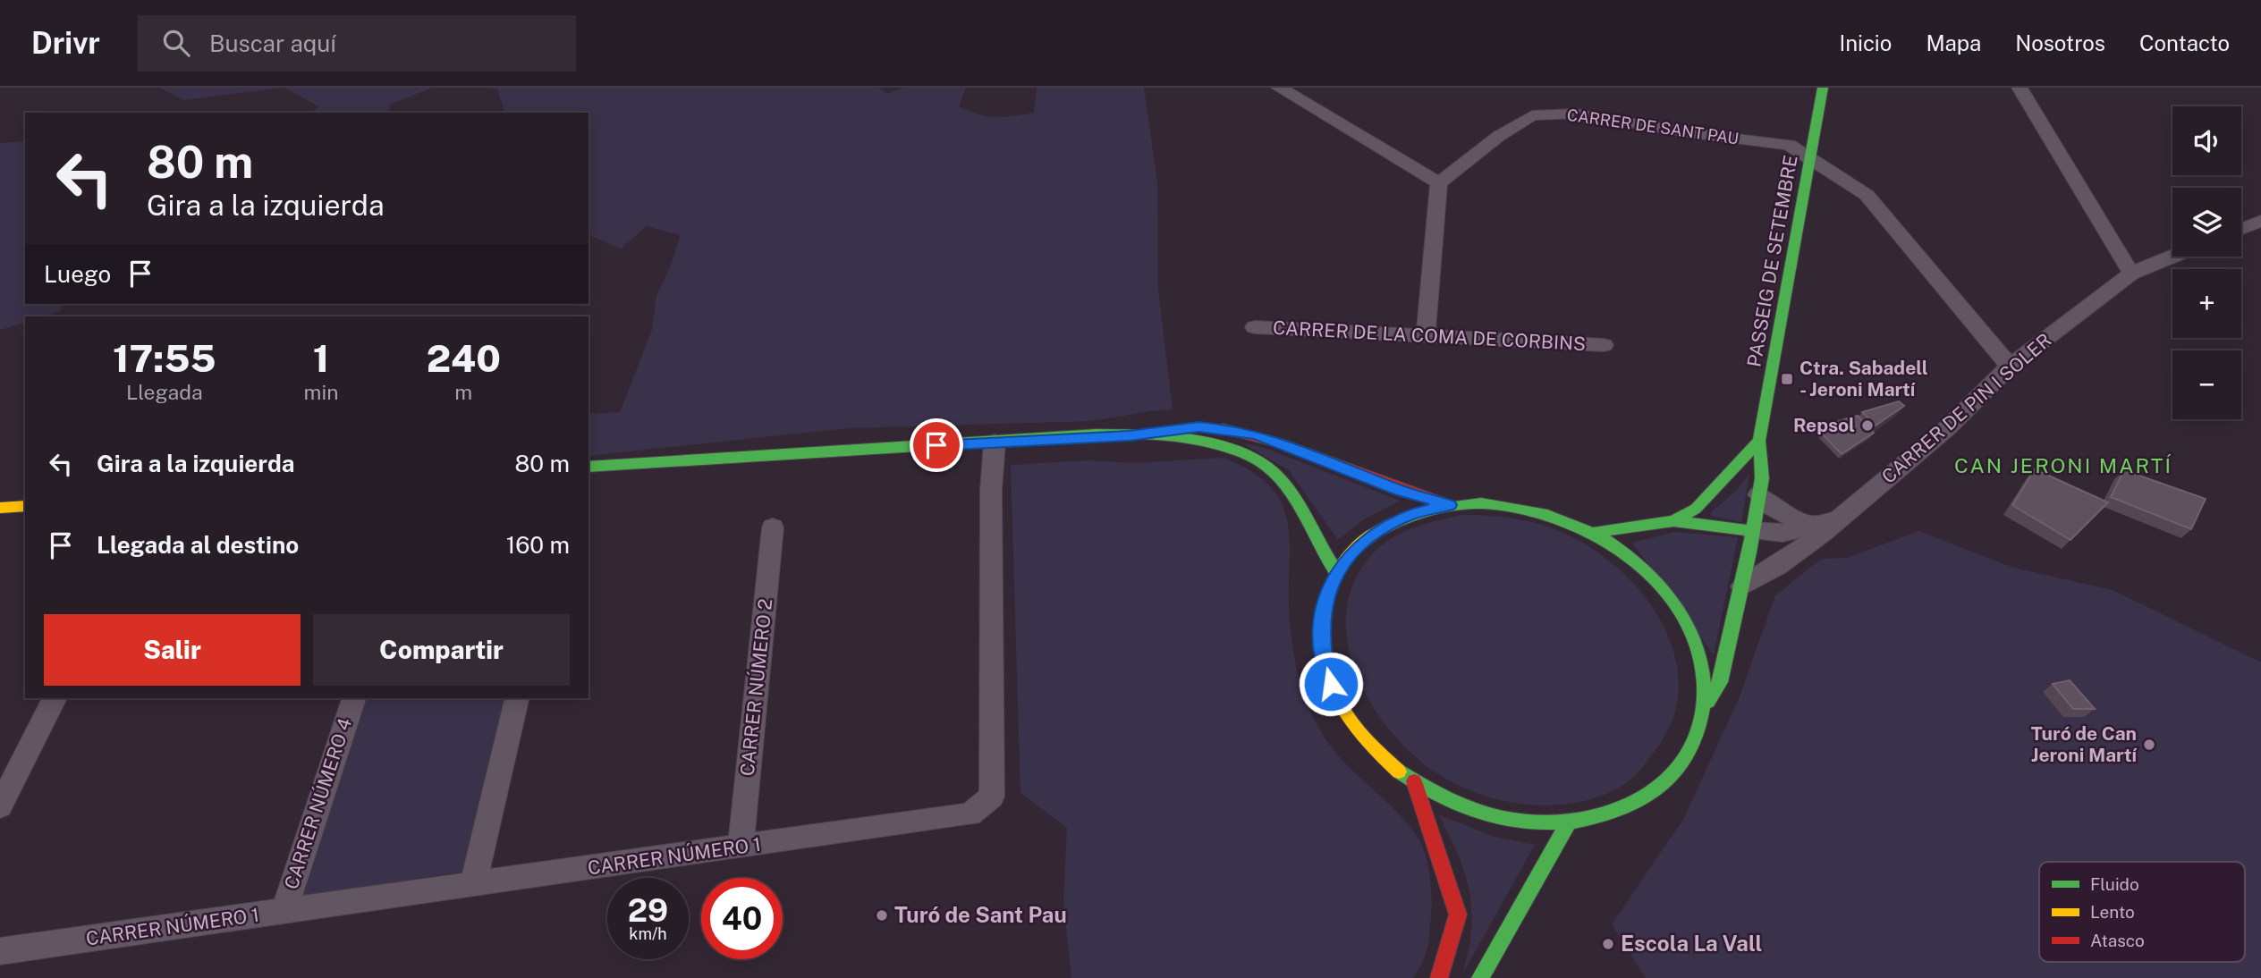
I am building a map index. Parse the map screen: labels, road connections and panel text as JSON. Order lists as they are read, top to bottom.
{
  "streets": {
    "street": [
      "CARRER DE SANT PAU",
      "PASSEIG DE SETEMBRE",
      "CARRER DE LA COMA DE CORBINS",
      "CARRER DE PIN I SOLER",
      "CARRER NÚMERO 2",
      "CARRER NÚMERO 4",
      "CARRER NÚMERO 1"
    ]
  },
  "crossings": [
    ["CARRER DE SANT PAU", "PASSEIG DE SETEMBRE"],
    ["CARRER DE SANT PAU", "CARRER DE PIN I SOLER"],
    ["PASSEIG DE SETEMBRE", "CARRER DE PIN I SOLER"],
    ["CARRER NÚMERO 2", "CARRER NÚMERO 1"],
    ["CARRER NÚMERO 4", "CARRER NÚMERO 1"]
  ],
  "districts": ["CAN JERONI MARTÍ"],
  "places": {
    "transit": ["Ctra. Sabadell - Jeroni Martí"],
    "other": [
      "Repsol",
      "Turó de Can Jeroni Martí",
      "Turó de Sant Pau",
      "Escola La Vall"
    ]
  },
  "legend": ["Fluido", "Lento", "Atasco"],
  "page": {
    "header": "Drivr",
    "search": "Buscar aquí",
    "nav": [
      "Inicio",
      "Mapa",
      "Nosotros",
      "Contacto"
    ],
    "map_buttons": ["+", "−"],
    "turn": ["80 m", "Gira a la izquierda"],
    "then": "Luego",
    "eta": [
      "17:55",
      "Llegada",
      "1",
      "min",
      "240",
      "m"
    ],
    "list": [
      {
        "name": "Gira a la izquierda",
        "value": "80 m"
      },
      {
        "name": "Llegada al destino",
        "value": "160 m"
      }
    ],
    "buttons": ["Salir", "Compartir"],
    "speed": "29 km/h",
    "limit": "40"
  }
}
